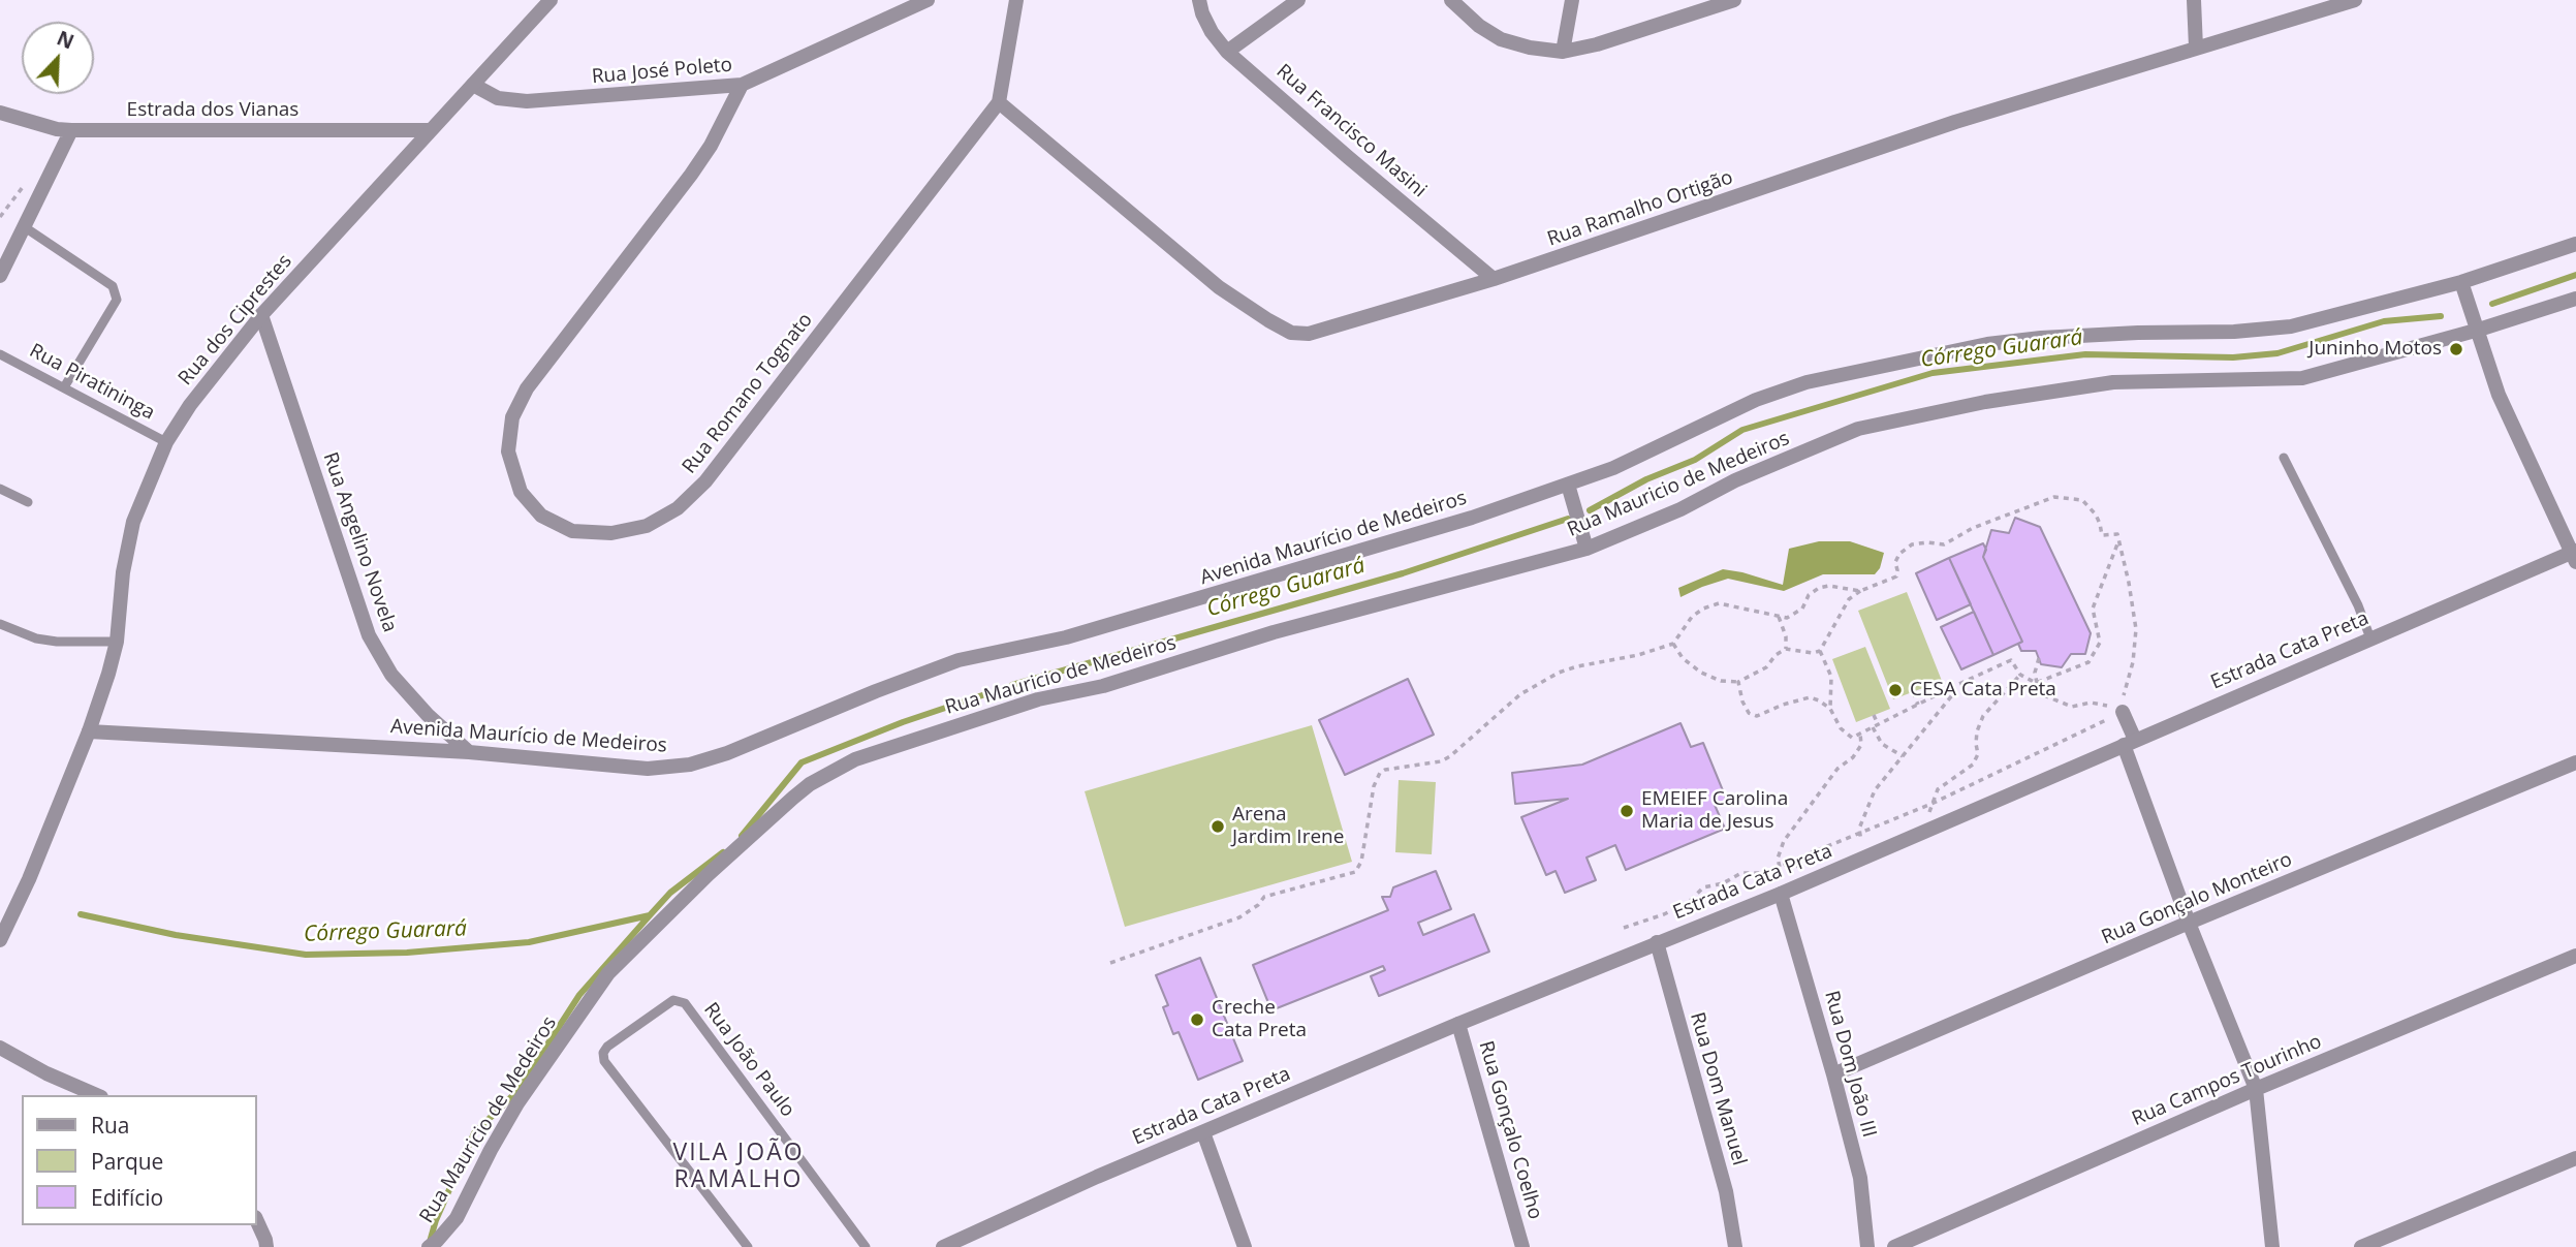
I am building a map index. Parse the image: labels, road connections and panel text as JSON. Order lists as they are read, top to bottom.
{
  "streets": {
    "street": [
      "Rua José Poleto",
      "Estrada dos Vianas",
      "Rua Francisco Masini",
      "Rua Ramalho Ortigão",
      "Rua dos Ciprestes",
      "Rua Romano Tognato",
      "Rua Mauricio de Medeiros",
      "Avenida Maurício de Medeiros",
      "Rua Angelino Novela",
      "Estrada Cata Preta",
      "Rua Gonçalo Monteiro",
      "Rua Dom João III",
      "Rua Campos Tourinho",
      "Rua Dom Manuel",
      "Rua Gonçalo Coelho"
    ],
    "lane": ["Rua Piratininga", "Rua João Paulo"]
  },
  "crossings": [
    ["Rua José Poleto", "Rua dos Ciprestes"],
    ["Rua José Poleto", "Rua Romano Tognato"],
    ["Estrada dos Vianas", "Rua dos Ciprestes"],
    ["Rua Francisco Masini", "Rua Ramalho Ortigão"],
    ["Rua Ramalho Ortigão", "Rua Romano Tognato"],
    ["Rua dos Ciprestes", "Rua Piratininga"],
    ["Rua dos Ciprestes", "Avenida Maurício de Medeiros"],
    ["Rua dos Ciprestes", "Rua Angelino Novela"],
    ["Avenida Maurício de Medeiros", "Rua Angelino Novela"],
    ["Estrada Cata Preta", "Rua Dom João III"],
    ["Estrada Cata Preta", "Rua Dom Manuel"],
    ["Estrada Cata Preta", "Rua Gonçalo Coelho"],
    ["Rua Gonçalo Monteiro", "Rua Dom João III"]
  ],
  "districts": ["VILA JOÃO RAMALHO"],
  "water": ["Córrego Guarará"],
  "places": [
    "Juninho Motos",
    "CESA Cata Preta",
    "EMEIEF Carolina Maria de Jesus",
    "Arena Jardim Irene",
    "Creche Cata Preta"
  ],
  "legend": ["Rua", "Parque", "Edifício"],
  "north": "top right"
}
